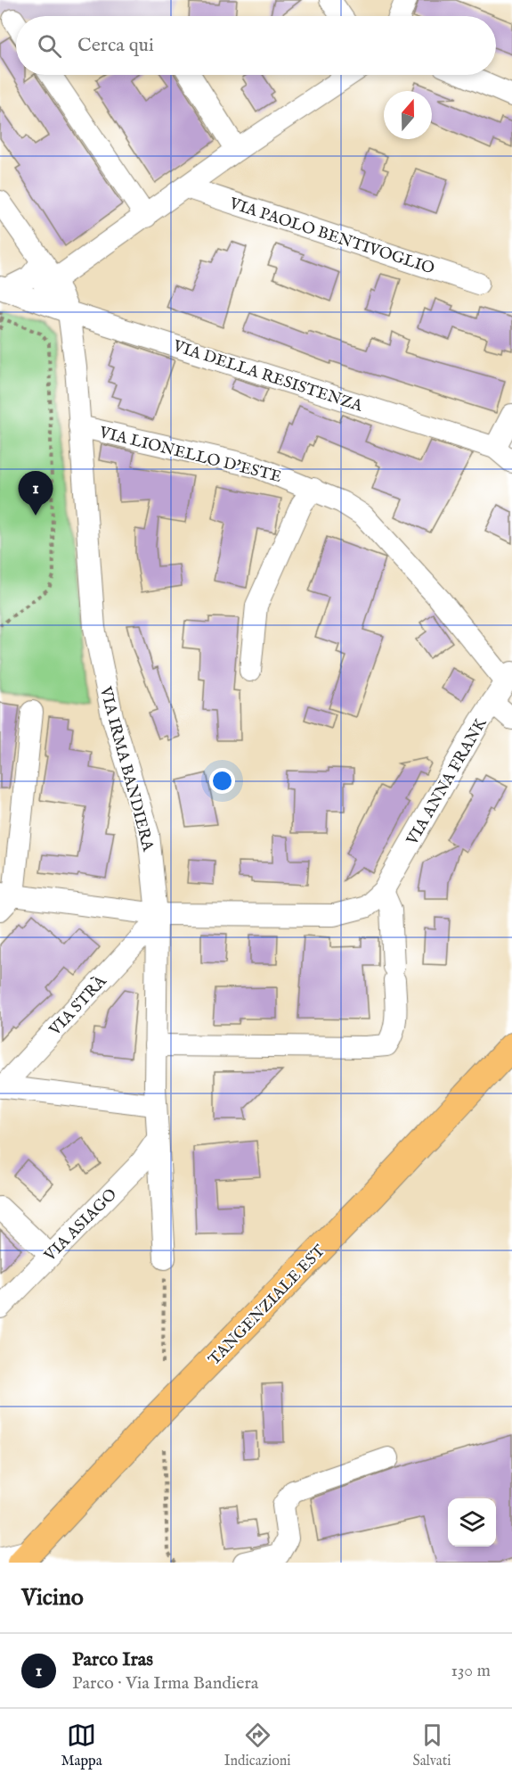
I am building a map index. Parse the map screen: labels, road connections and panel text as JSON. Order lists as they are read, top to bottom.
{
  "streets": {
    "main road": ["TANGENZIALE EST"],
    "street": [
      "VIA PAOLO BENTIVOGLIO",
      "VIA DELLA RESISTENZA",
      "VIA LIONELLO D'ESTE",
      "VIA IRMA BANDIERA",
      "VIA ANNA FRANK",
      "VIA STRÀ",
      "VIA ASIAGO"
    ]
  },
  "crossings": [
    ["VIA DELLA RESISTENZA", "VIA IRMA BANDIERA"],
    ["VIA LIONELLO D'ESTE", "VIA IRMA BANDIERA"],
    ["VIA LIONELLO D'ESTE", "VIA ANNA FRANK"],
    ["VIA IRMA BANDIERA", "VIA ANNA FRANK"],
    ["VIA IRMA BANDIERA", "VIA STRÀ"],
    ["VIA IRMA BANDIERA", "VIA ASIAGO"],
    ["VIA ANNA FRANK", "VIA STRÀ"]
  ],
  "north": "top",
  "page": {
    "search": "Cerca qui",
    "pins": "1",
    "heading": "Vicino",
    "list": [
      {
        "mark": "1",
        "name": "Parco Iras",
        "note": "Parco · Via Irma Bandiera",
        "value": "130 m"
      }
    ],
    "nav": ["Mappa", "Indicazioni", "Salvati"]
  }
}
